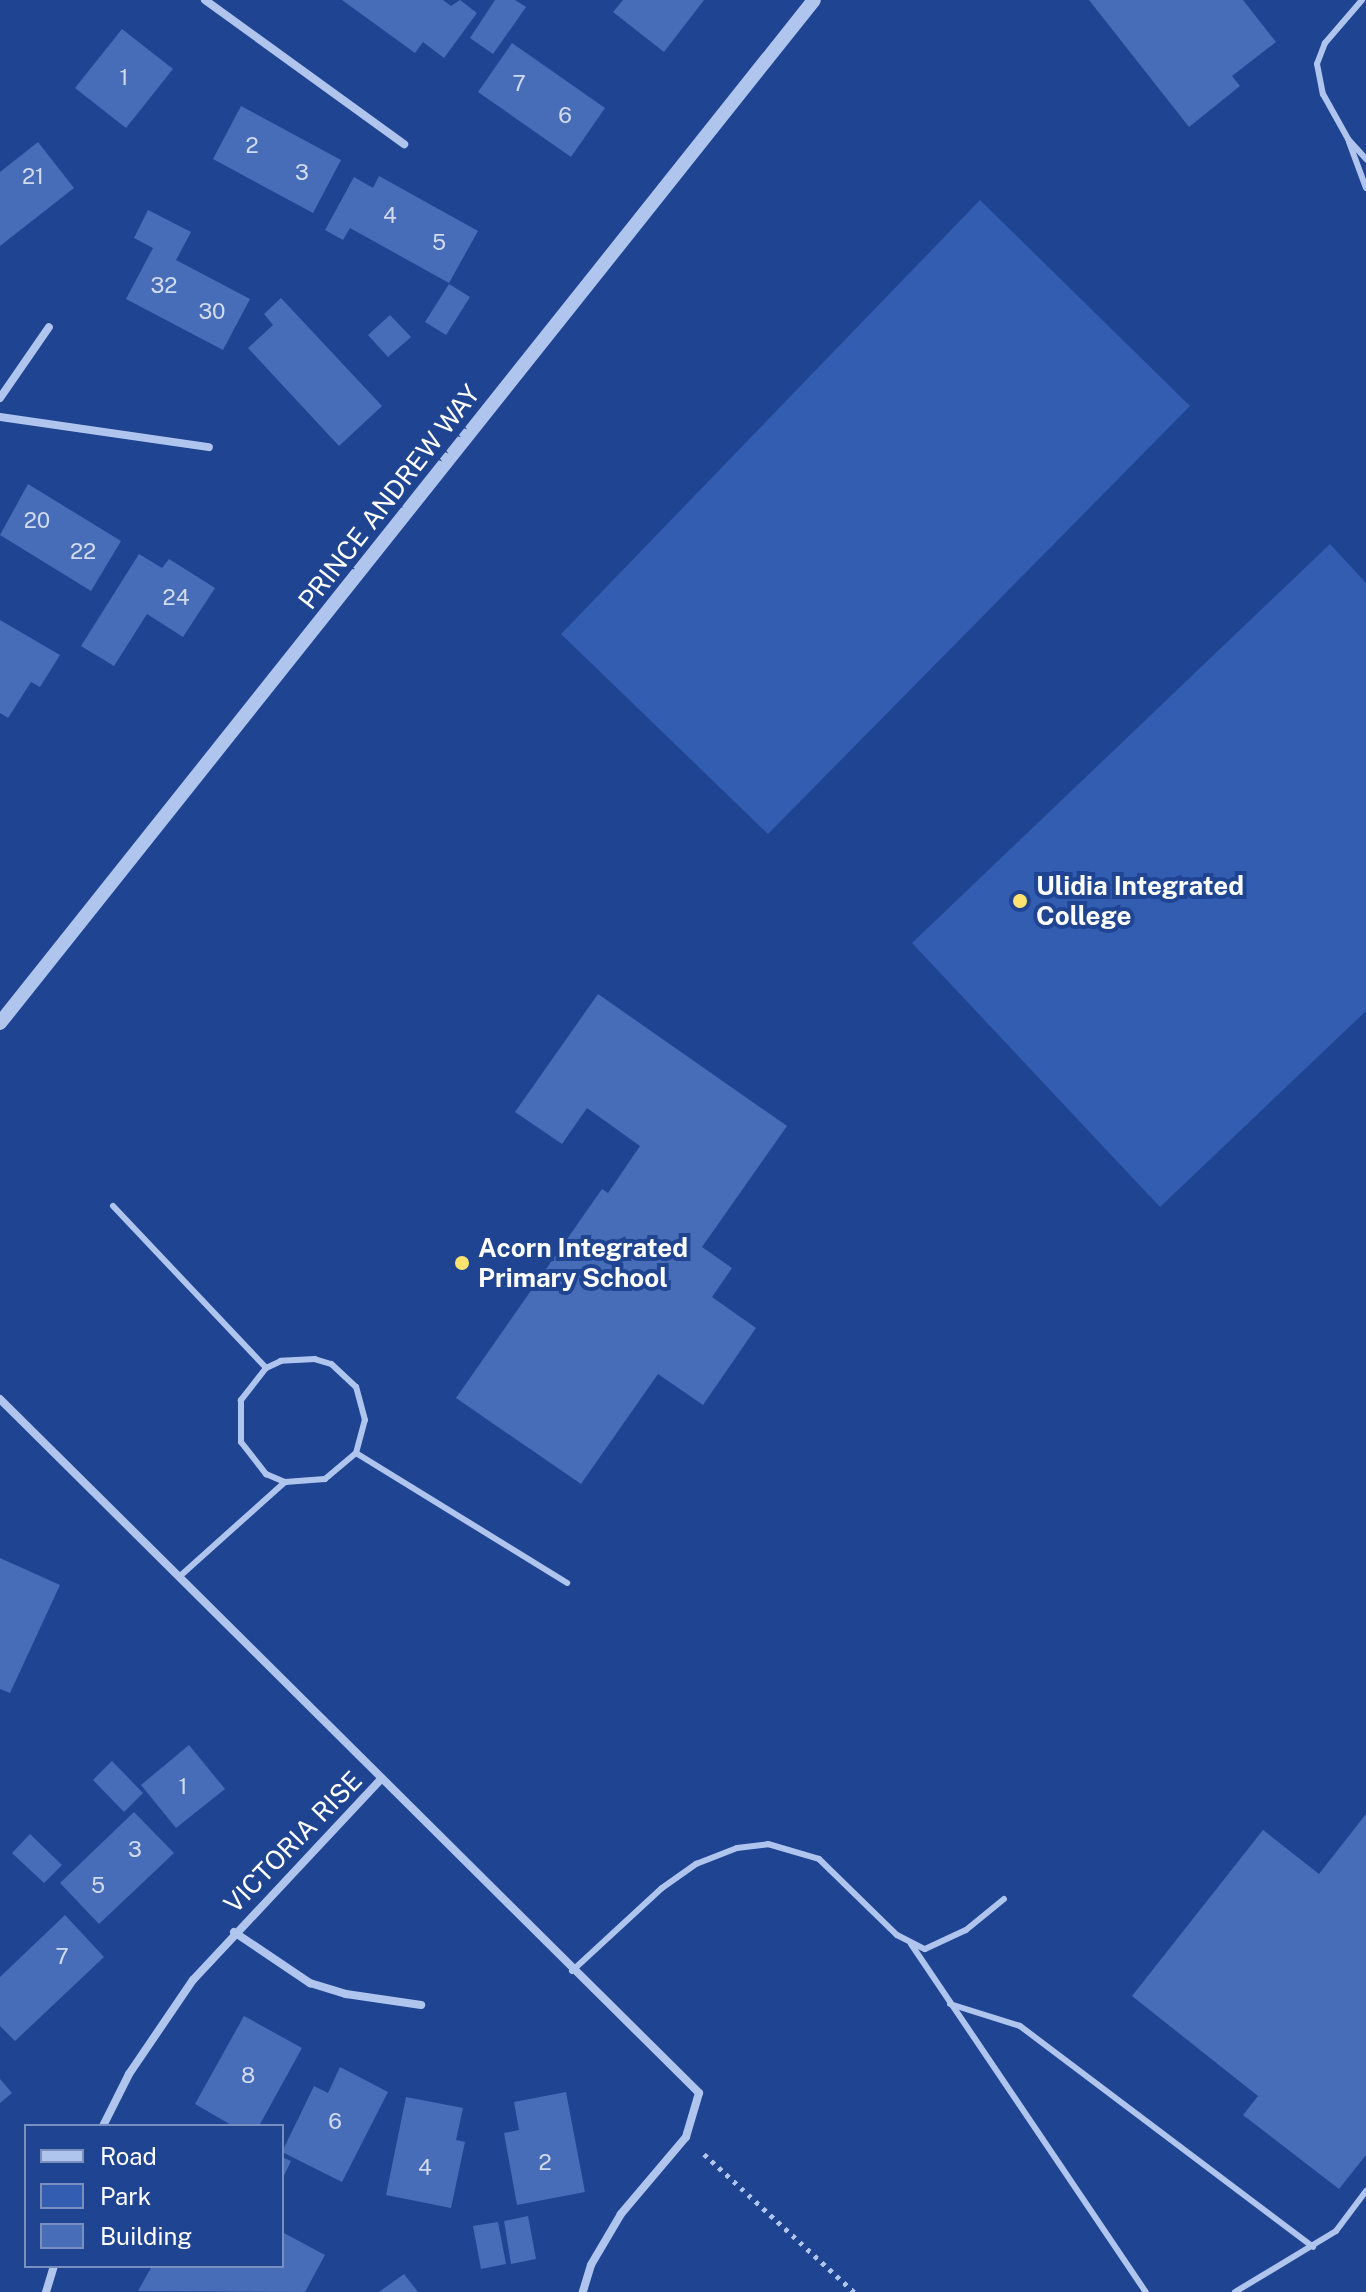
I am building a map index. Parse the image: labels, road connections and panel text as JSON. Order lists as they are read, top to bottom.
{
  "streets": {
    "street": ["PRINCE ANDREW WAY", "VICTORIA RISE"]
  },
  "places": ["Ulidia Integrated College", "Acorn Integrated Primary School"],
  "house_numbers": [
    "1",
    "7",
    "6",
    "2",
    "3",
    "21",
    "4",
    "5",
    "32",
    "30",
    "20",
    "22",
    "24",
    "1",
    "3",
    "5",
    "7",
    "8",
    "6",
    "2",
    "4"
  ],
  "legend": ["Road", "Park", "Building"]
}
